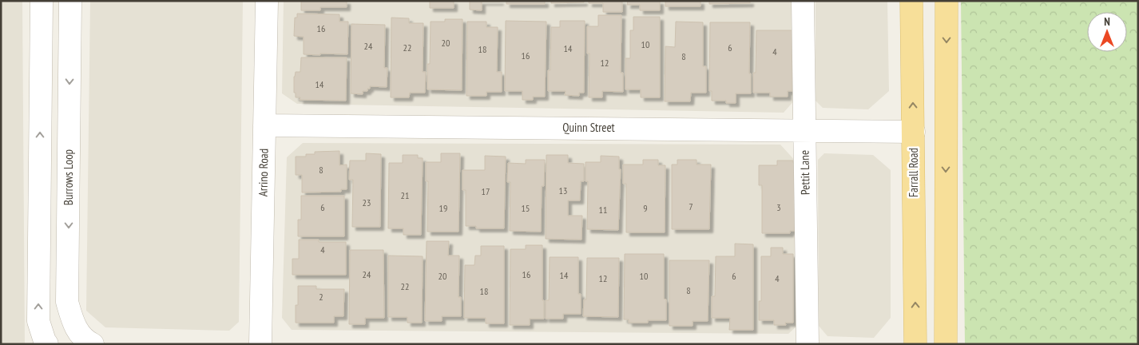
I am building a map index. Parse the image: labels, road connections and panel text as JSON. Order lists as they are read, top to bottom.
{
  "streets": {
    "main road": ["Farrall Road"],
    "street": [
      "Quinn Street",
      "Arrino Road",
      "Pettit Lane",
      "Burrows Loop"
    ]
  },
  "crossings": [
    ["Quinn Street", "Arrino Road"],
    ["Quinn Street", "Pettit Lane"],
    ["Quinn Street", "Farrall Road"]
  ],
  "house_numbers": [
    "16",
    "20",
    "10",
    "24",
    "22",
    "6",
    "14",
    "18",
    "4",
    "16",
    "8",
    "12",
    "14",
    "8",
    "13",
    "17",
    "21",
    "23",
    "7",
    "6",
    "3",
    "19",
    "15",
    "9",
    "11",
    "4",
    "24",
    "16",
    "14",
    "20",
    "10",
    "6",
    "12",
    "4",
    "22",
    "8",
    "18",
    "2"
  ],
  "north": "top"
}
